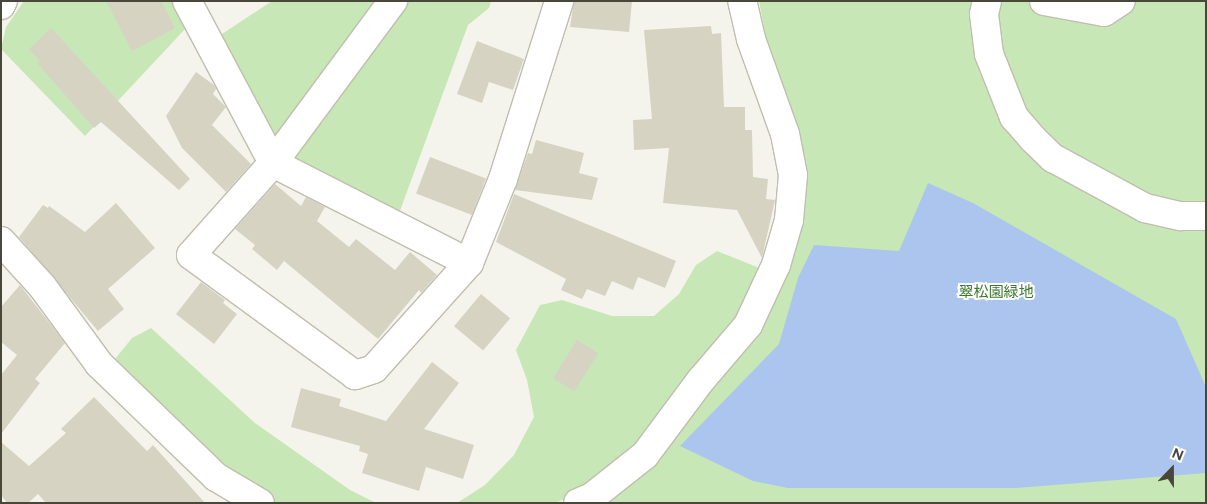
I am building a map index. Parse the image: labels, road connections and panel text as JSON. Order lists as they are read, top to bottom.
{
  "parks": ["翠松園緑地"],
  "north": "top"
}
